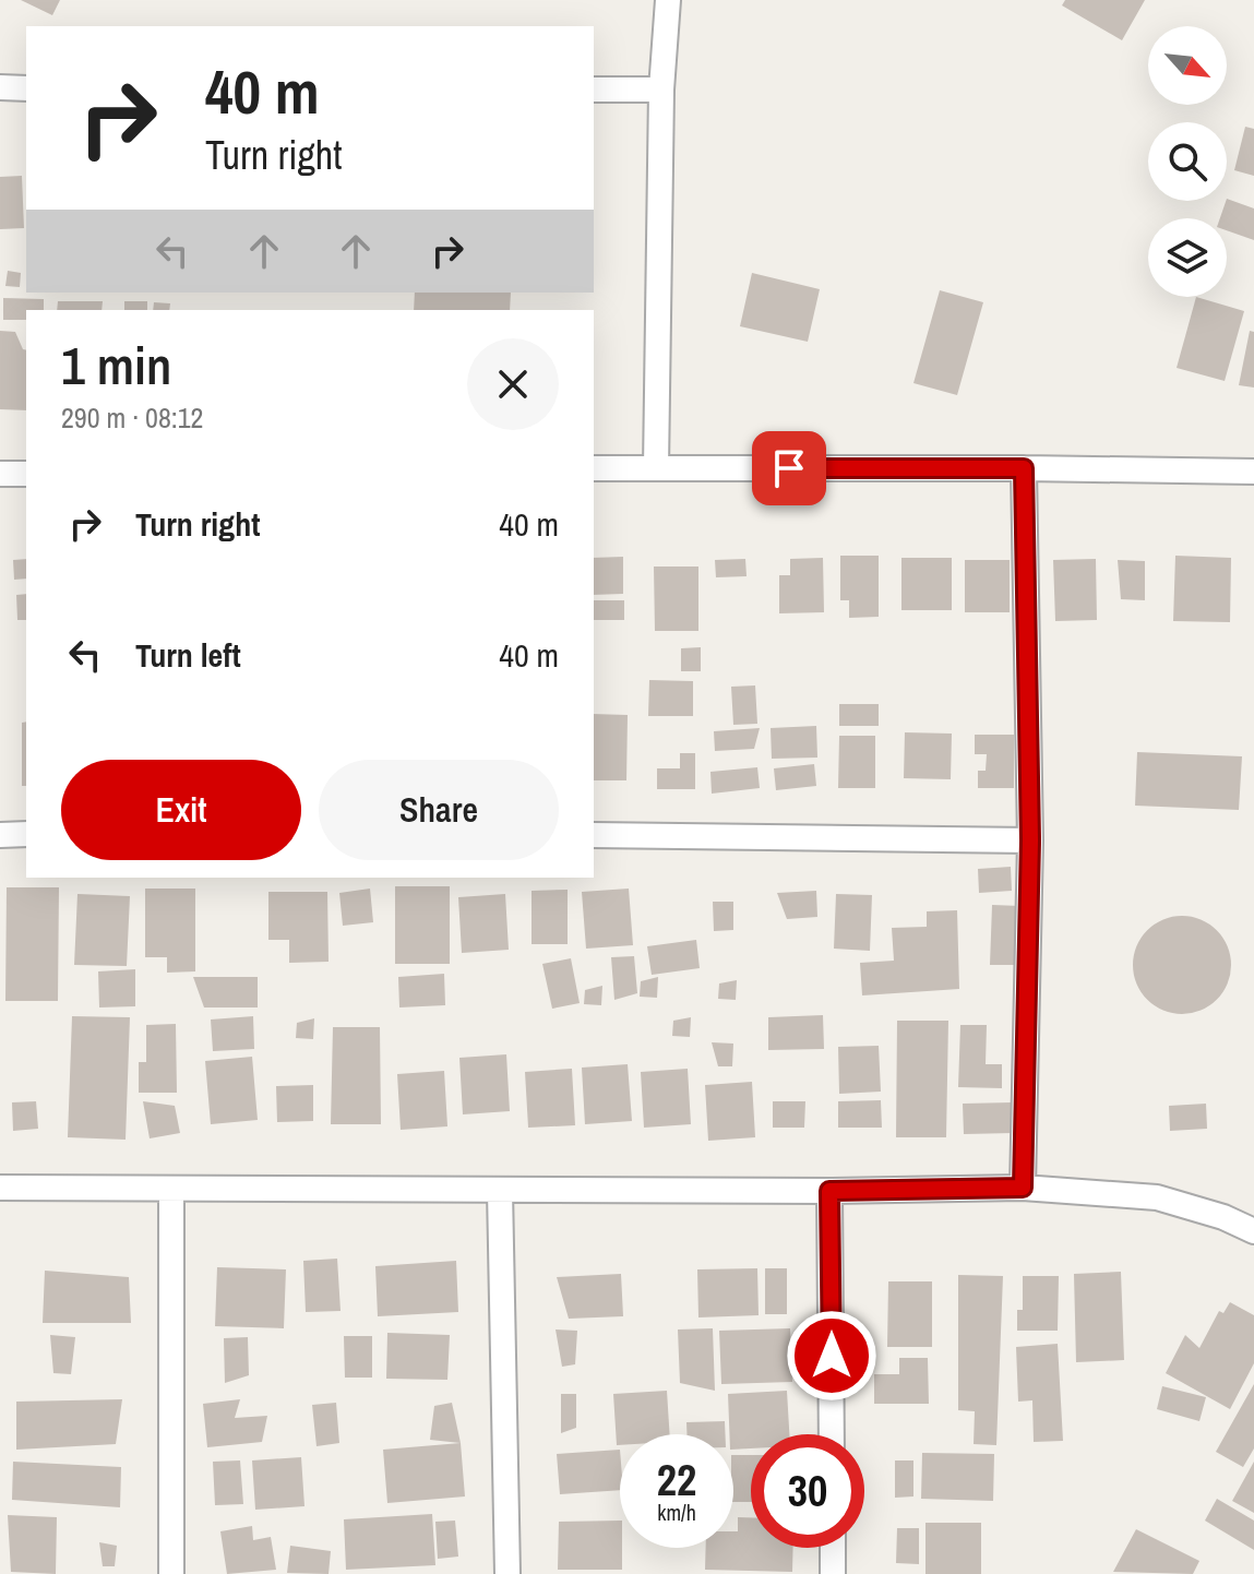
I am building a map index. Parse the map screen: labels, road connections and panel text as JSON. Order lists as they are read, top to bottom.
{
  "north": "bottom right",
  "page": {
    "turn": ["40 m", "Turn right"],
    "heading": ["1 min", "290 m · 08:12"],
    "list": [
      {
        "name": "Turn right",
        "value": "40 m"
      },
      {
        "name": "Turn left",
        "value": "40 m"
      }
    ],
    "buttons": ["Exit", "Share"],
    "speed": "22 km/h",
    "limit": "30"
  }
}
